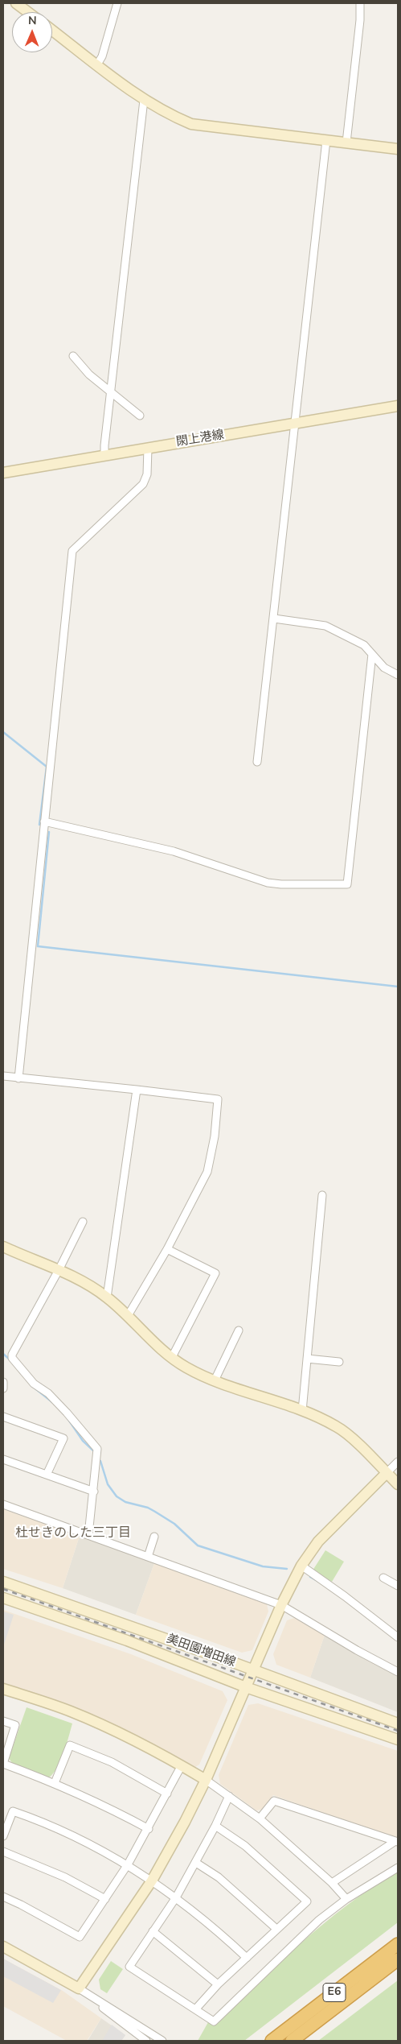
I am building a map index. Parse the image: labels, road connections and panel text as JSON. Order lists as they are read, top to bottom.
{
  "streets": {
    "highway": ["E6"],
    "street": ["閖上港線", "美田園増田線"]
  },
  "districts": ["杜せきのした三丁目"],
  "north": "top"
}
